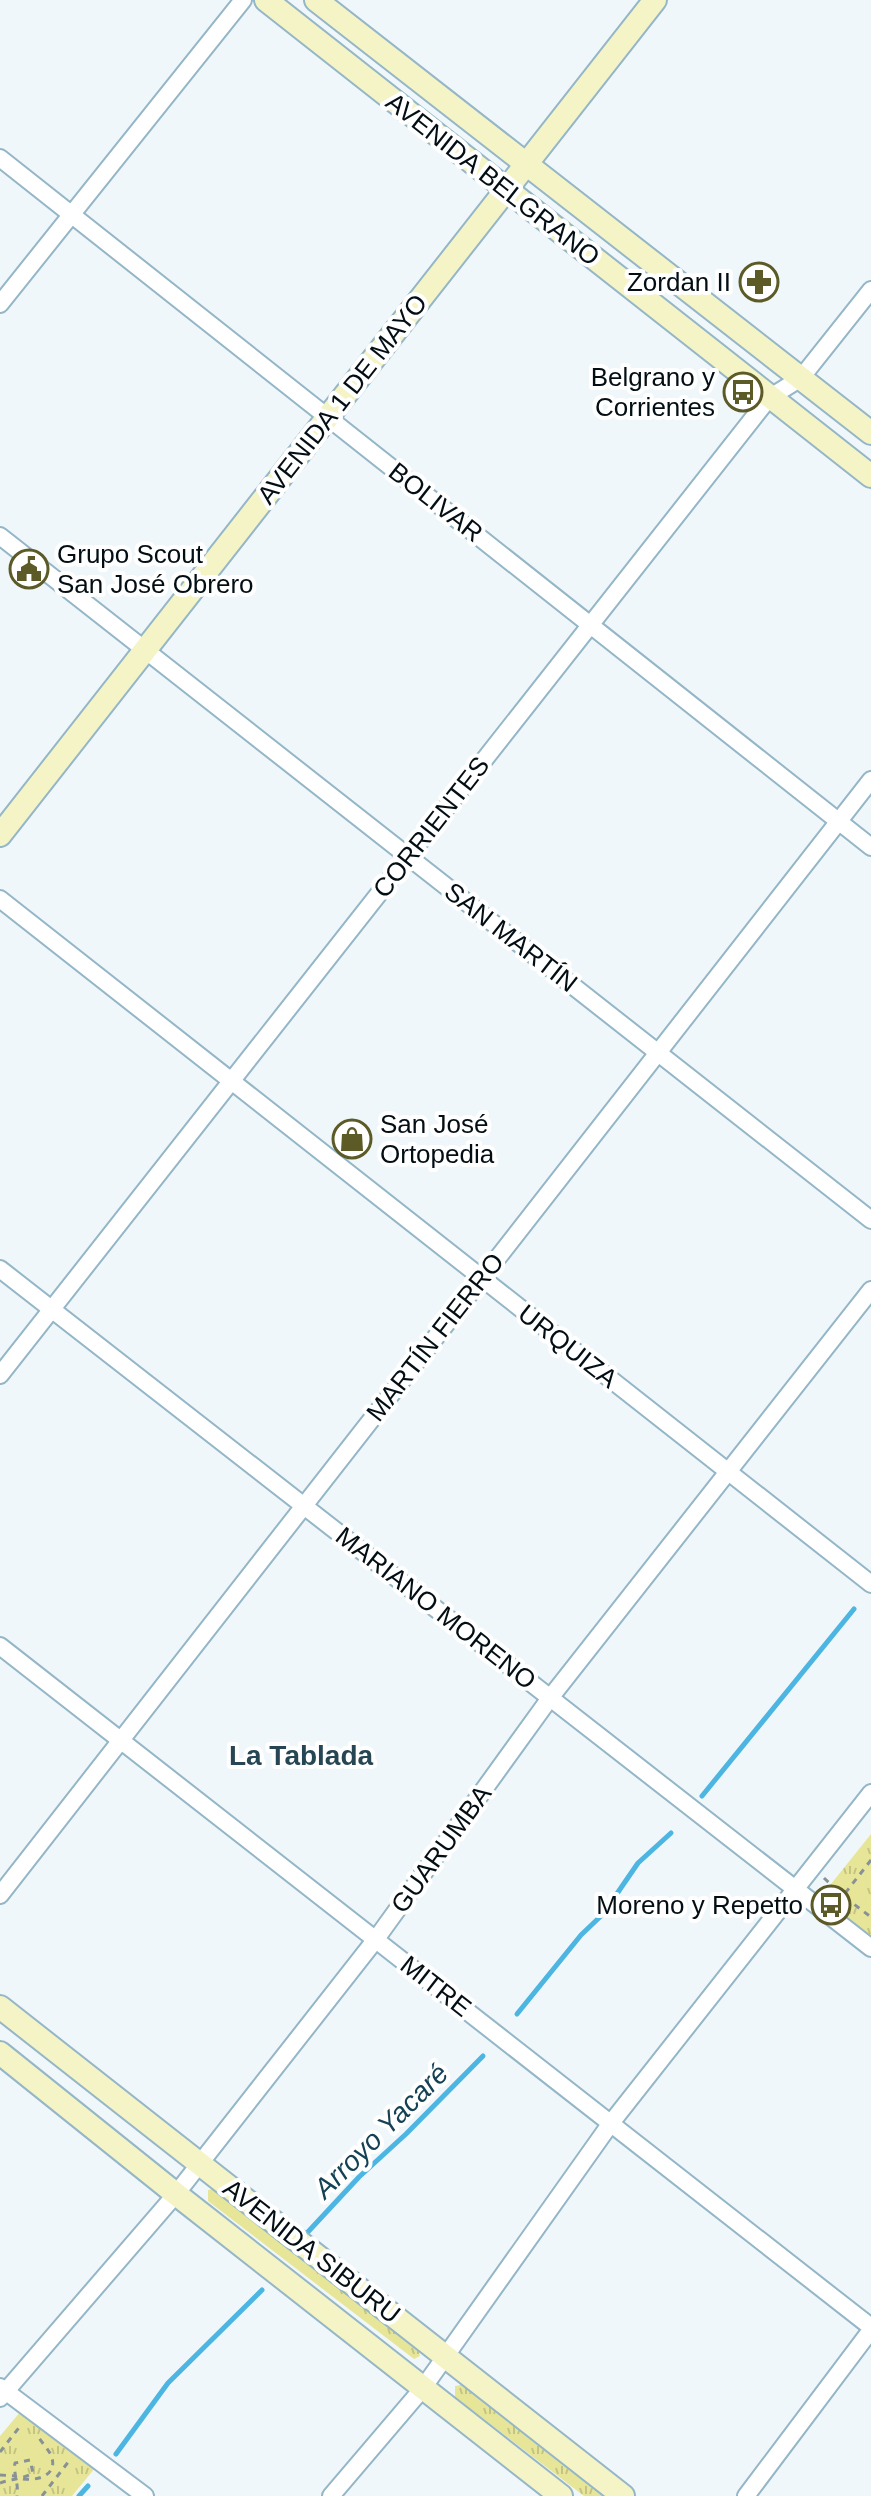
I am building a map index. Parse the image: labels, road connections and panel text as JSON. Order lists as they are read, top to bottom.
{
  "streets": {
    "main road": ["AVENIDA BELGRANO", "AVENIDA 1 DE MAYO", "AVENIDA SIBURU"],
    "street": [
      "BOLIVAR",
      "CORRIENTES",
      "SAN MARTÍN",
      "MARTÍN FIERRO",
      "URQUIZA",
      "MARIANO MORENO",
      "GUARUMBA",
      "MITRE"
    ]
  },
  "crossings": [
    ["AVENIDA BELGRANO", "AVENIDA 1 DE MAYO"],
    ["AVENIDA BELGRANO", "CORRIENTES"],
    ["AVENIDA 1 DE MAYO", "BOLIVAR"],
    ["AVENIDA 1 DE MAYO", "SAN MARTÍN"],
    ["BOLIVAR", "CORRIENTES"],
    ["BOLIVAR", "MARTÍN FIERRO"],
    ["CORRIENTES", "SAN MARTÍN"],
    ["CORRIENTES", "URQUIZA"],
    ["CORRIENTES", "MARIANO MORENO"],
    ["SAN MARTÍN", "MARTÍN FIERRO"],
    ["MARTÍN FIERRO", "URQUIZA"],
    ["MARTÍN FIERRO", "MARIANO MORENO"],
    ["MARTÍN FIERRO", "MITRE"],
    ["URQUIZA", "GUARUMBA"],
    ["MARIANO MORENO", "GUARUMBA"],
    ["GUARUMBA", "MITRE"],
    ["GUARUMBA", "AVENIDA SIBURU"]
  ],
  "districts": ["La Tablada"],
  "water": ["Arroyo Yacaré"],
  "places": {
    "pharmacy": ["Zordan II"],
    "bus stop": ["Belgrano y Corrientes", "Moreno y Repetto"],
    "public building": ["Grupo Scout San José Obrero"],
    "shop": ["San José Ortopedia"]
  }
}
